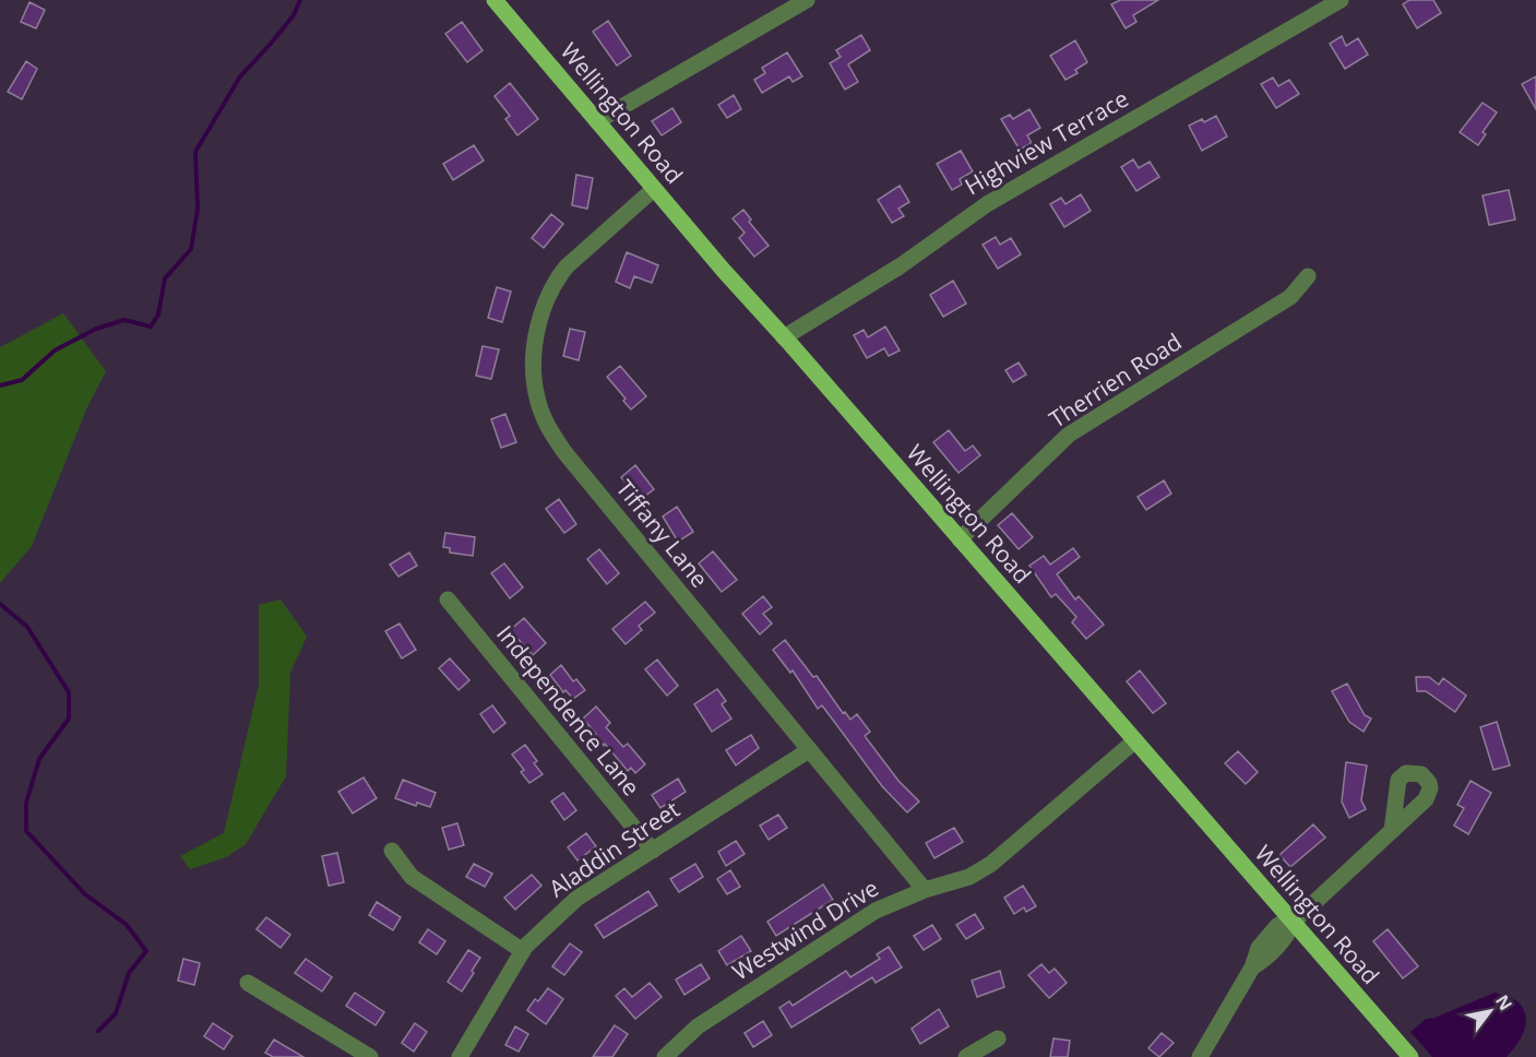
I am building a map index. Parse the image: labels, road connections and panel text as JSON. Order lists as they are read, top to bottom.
{
  "streets": {
    "main road": ["Wellington Road"],
    "street": [
      "Highview Terrace",
      "Therrien Road",
      "Tiffany Lane",
      "Independence Lane",
      "Aladdin Street",
      "Westwind Drive"
    ]
  },
  "crossings": [
    ["Wellington Road", "Highview Terrace"],
    ["Wellington Road", "Therrien Road"],
    ["Wellington Road", "Tiffany Lane"],
    ["Wellington Road", "Westwind Drive"],
    ["Tiffany Lane", "Aladdin Street"],
    ["Tiffany Lane", "Westwind Drive"],
    ["Independence Lane", "Aladdin Street"]
  ],
  "north": "top right"
}
